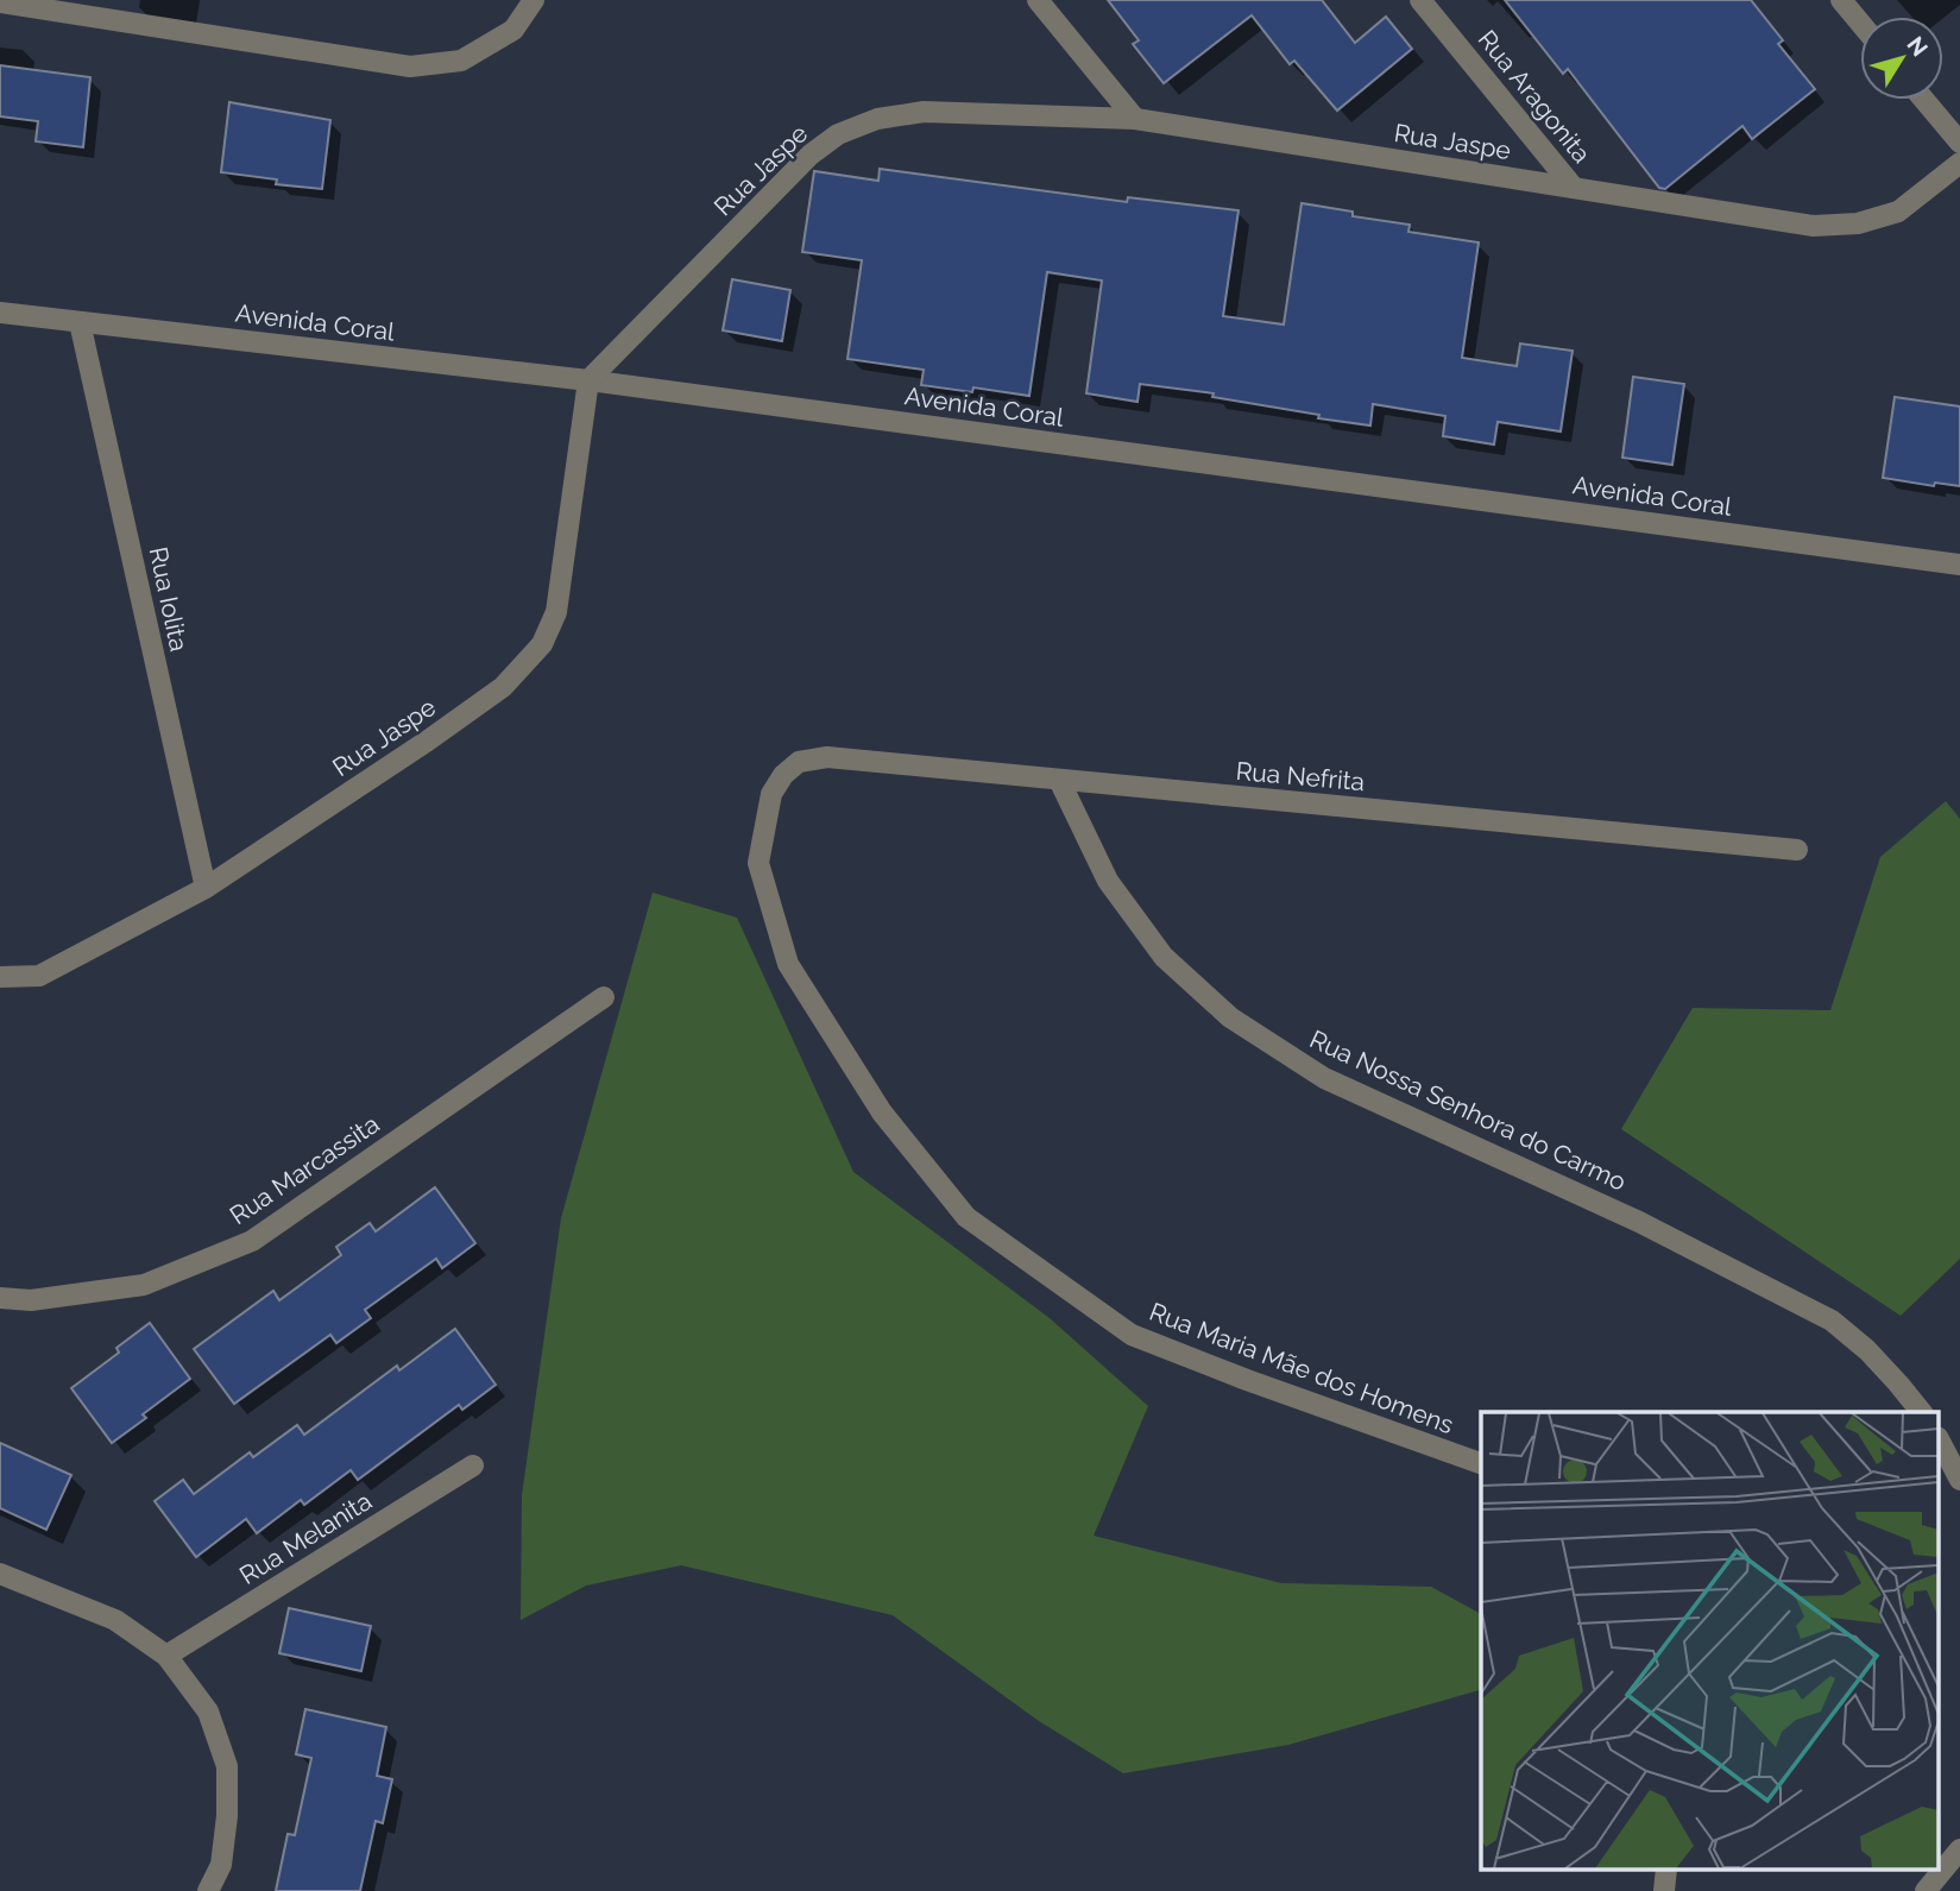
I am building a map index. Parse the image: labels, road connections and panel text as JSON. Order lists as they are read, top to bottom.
{
  "streets": {
    "street": [
      "Rua Aragonita",
      "Rua Jaspe",
      "Avenida Coral",
      "Rua Iolita",
      "Rua Nefrita",
      "Rua Nossa Senhora do Carmo",
      "Rua Marcassita",
      "Rua Maria Mãe dos Homens",
      "Rua Melanita"
    ]
  },
  "crossings": [
    ["Rua Aragonita", "Rua Jaspe"],
    ["Rua Jaspe", "Avenida Coral"],
    ["Rua Jaspe", "Rua Iolita"],
    ["Avenida Coral", "Rua Iolita"],
    ["Rua Nefrita", "Rua Nossa Senhora do Carmo"],
    ["Rua Nefrita", "Rua Maria Mãe dos Homens"]
  ],
  "north": "top right"
}
